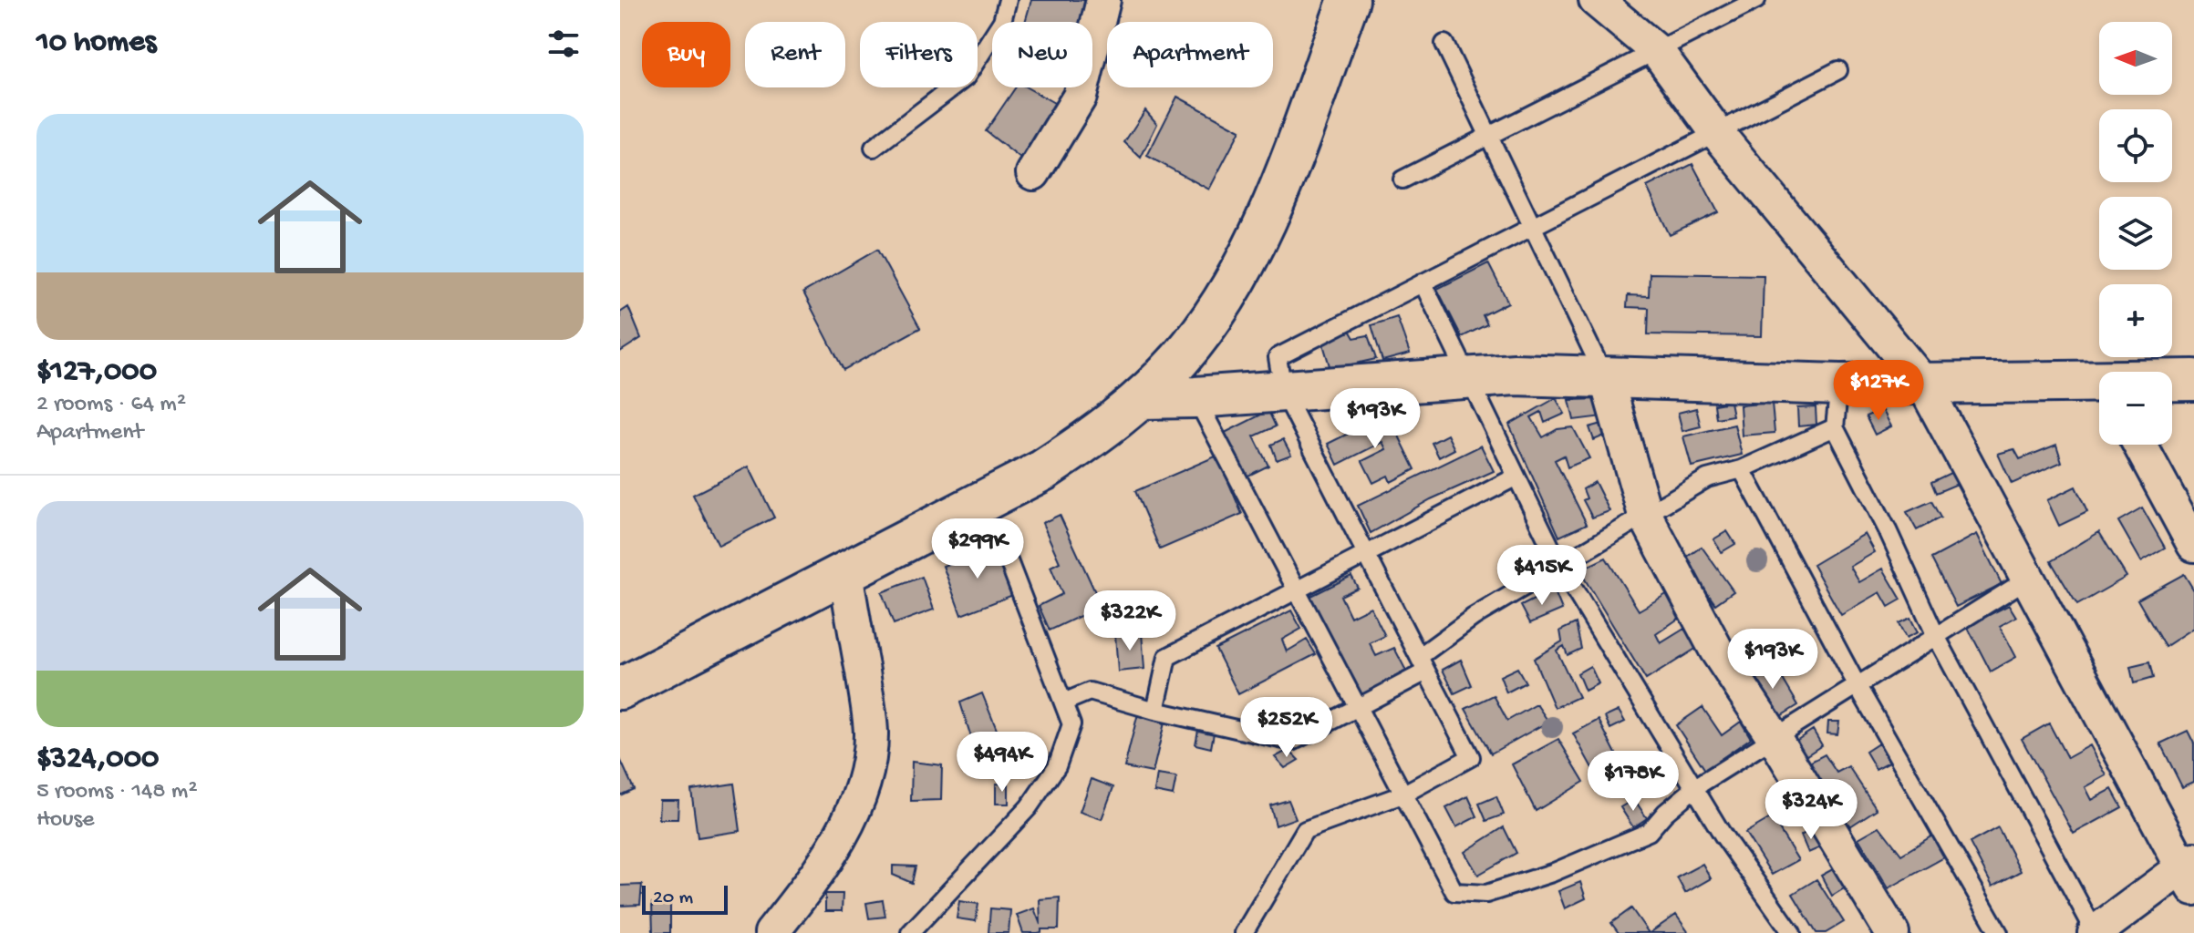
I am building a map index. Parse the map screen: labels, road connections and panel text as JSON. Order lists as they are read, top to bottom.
{
  "scale_bar": "20 m",
  "north": "left",
  "page": {
    "heading": "10 homes",
    "map_buttons": ["+", "−"],
    "chip": [
      "Buy",
      "Rent",
      "Filters",
      "New",
      "Apartment"
    ],
    "list": [
      {
        "name": "$127,000",
        "note": "2 rooms · 64 m² · Apartment"
      },
      {
        "name": "$324,000",
        "note": "5 rooms · 148 m² · House"
      }
    ],
    "price": [
      "$127K",
      "$193K",
      "$299K",
      "$415K",
      "$322K",
      "$193K",
      "$252K",
      "$494K",
      "$178K",
      "$324K"
    ],
    "scale": "20 m"
  }
}
